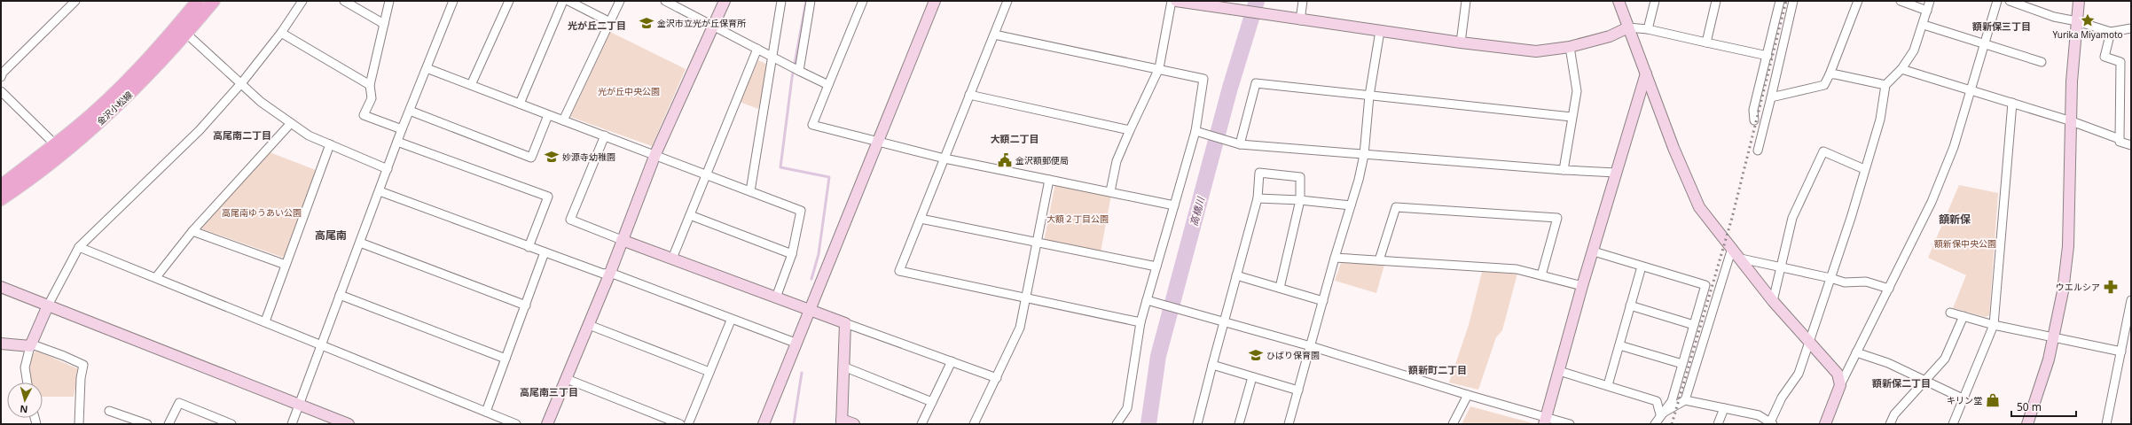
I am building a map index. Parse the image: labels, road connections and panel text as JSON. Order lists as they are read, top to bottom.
{
  "streets": {
    "main road": ["金沢小松線"]
  },
  "districts": [
    "光が丘二丁目",
    "額新保三丁目",
    "高尾南二丁目",
    "大額二丁目",
    "額新保",
    "高尾南",
    "額新町二丁目",
    "額新保二丁目",
    "高尾南三丁目"
  ],
  "water": ["高橋川"],
  "parks": [
    "光が丘中央公園",
    "高尾南ゆうあい公園",
    "大額２丁目公園",
    "額新保中央公園"
  ],
  "places": {
    "place": ["Yurika Miyamoto"],
    "school or university": ["金沢市立光が丘保育所", "妙源寺幼稚園", "ひばり保育園"],
    "public building": ["金沢額郵便局"],
    "pharmacy": ["ウエルシア"],
    "shop": ["キリン堂"]
  },
  "scale_bar": "50 m",
  "north": "bottom"
}
